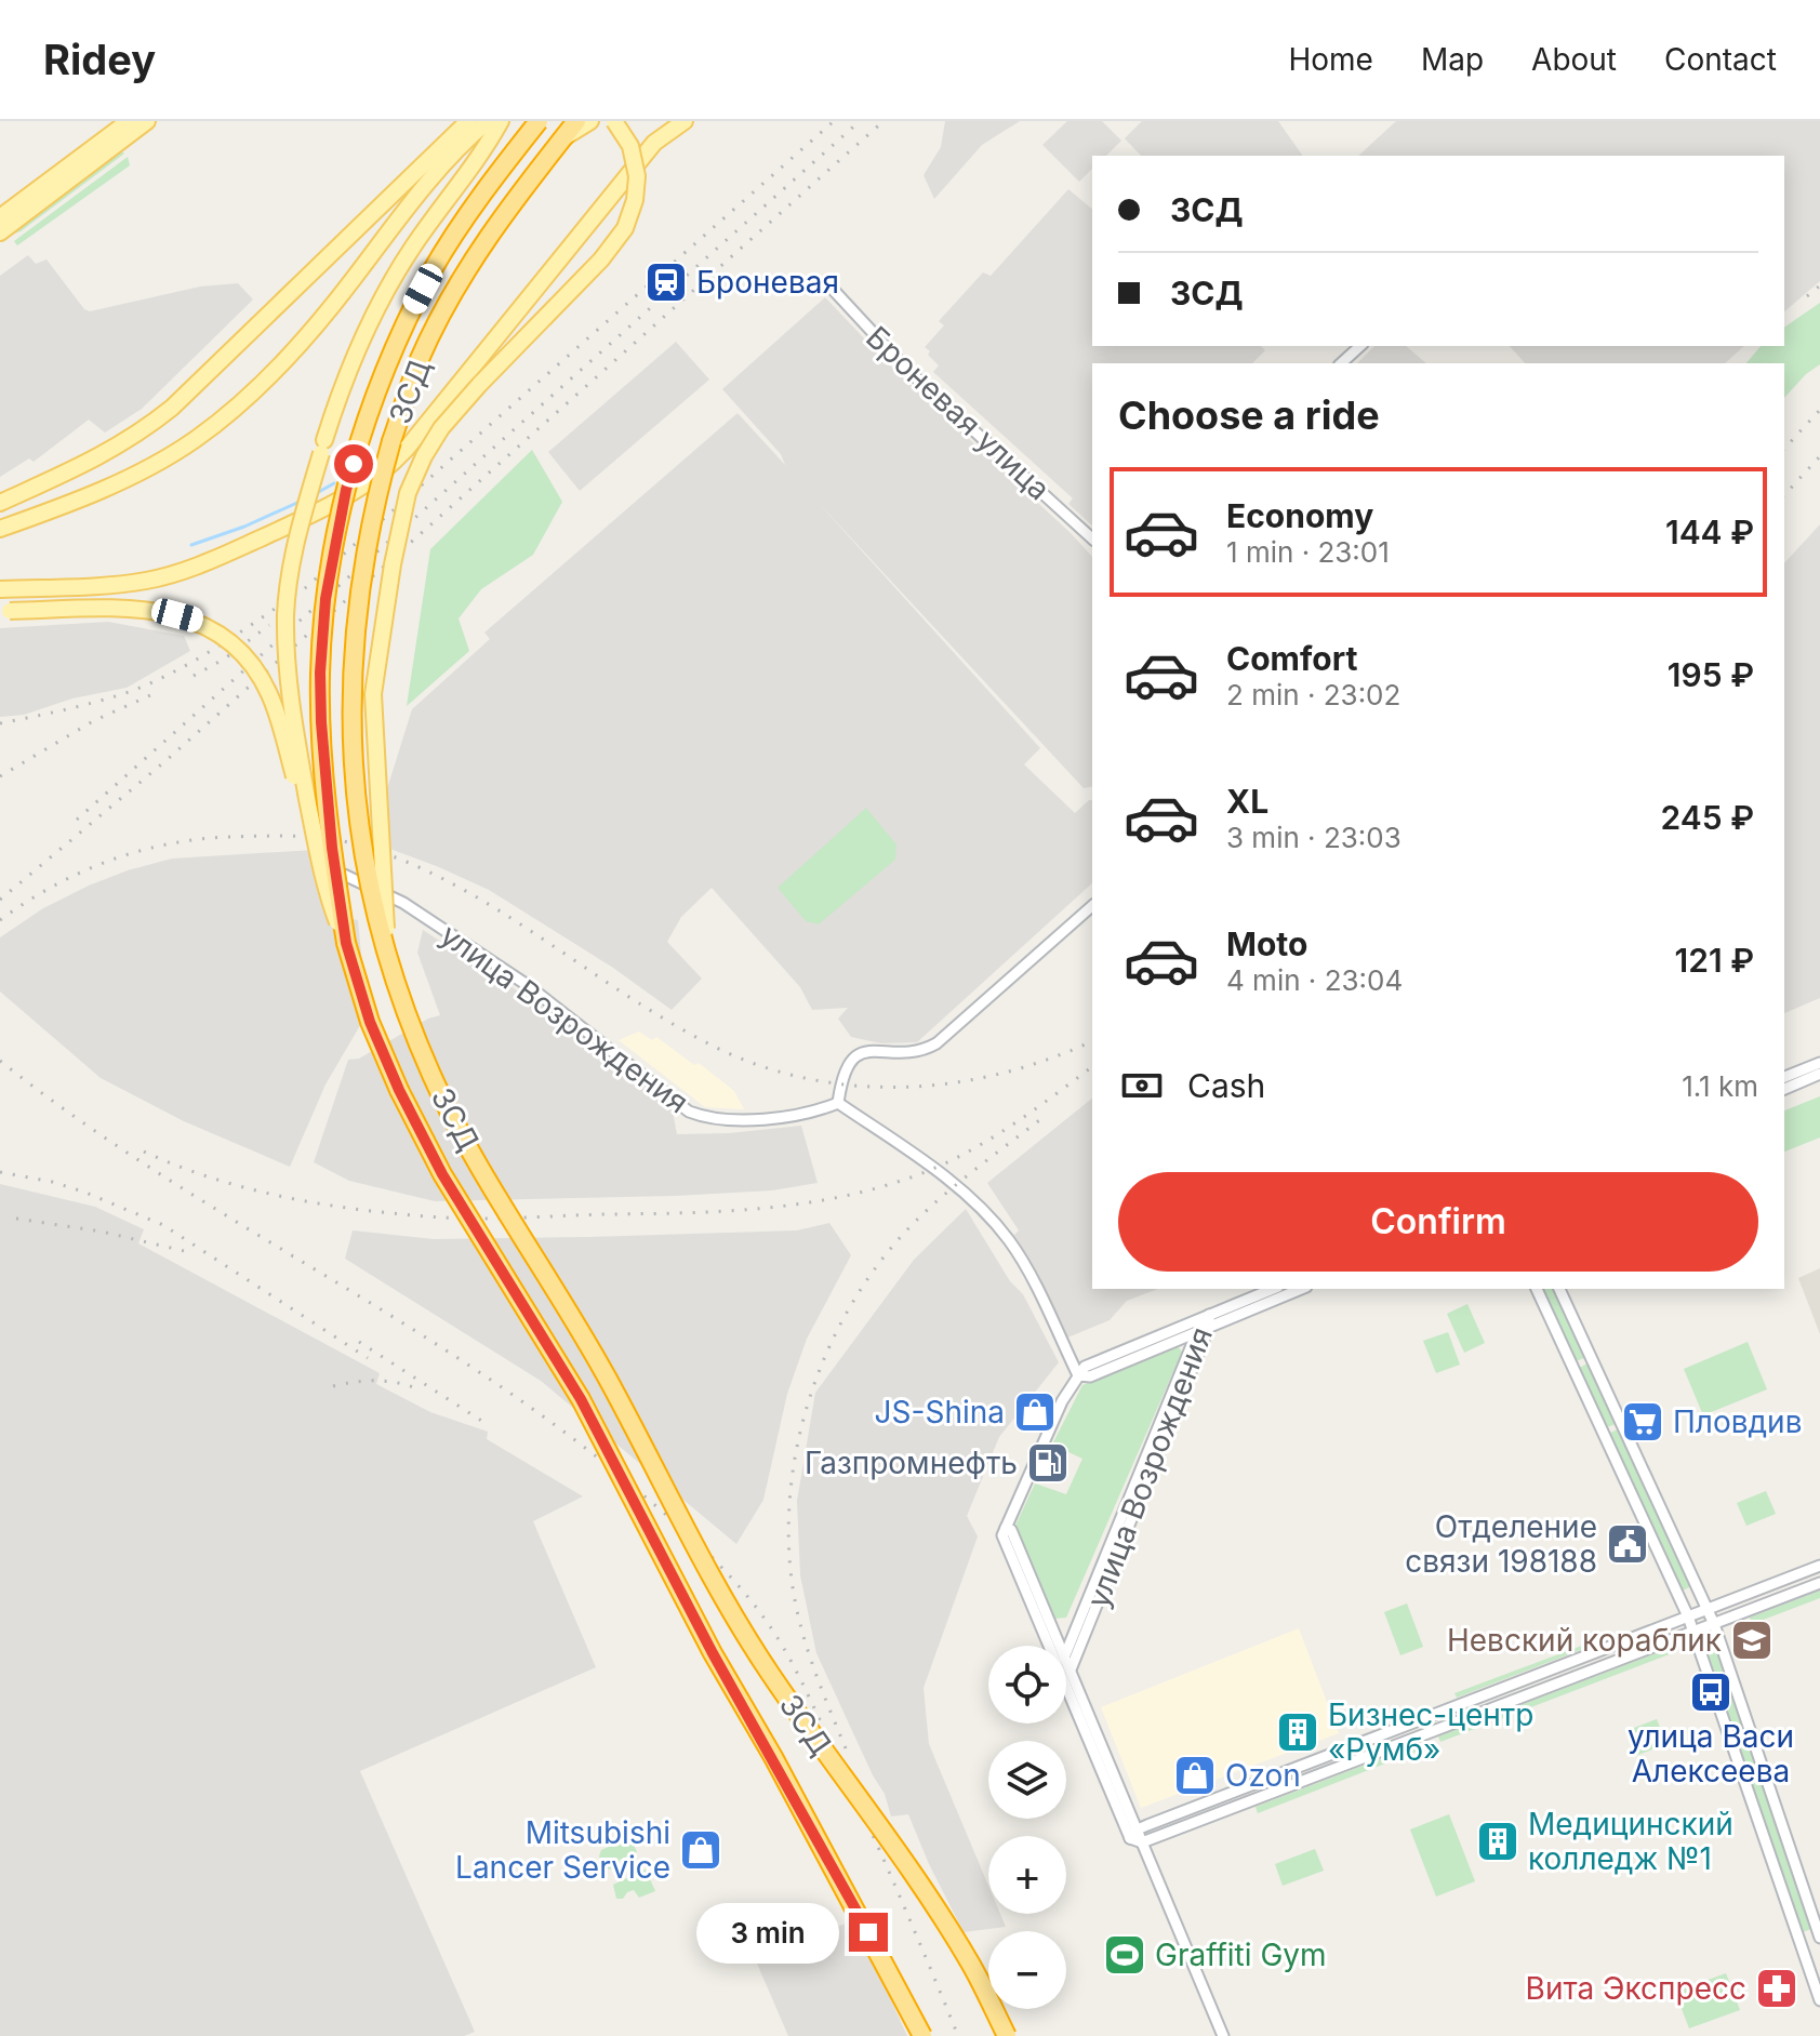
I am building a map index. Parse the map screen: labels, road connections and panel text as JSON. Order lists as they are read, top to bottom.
{
  "streets": {
    "highway": ["ЗСД"],
    "street": ["Броневая улица", "улица Возрождения"]
  },
  "places": {
    "station": ["Броневая"],
    "shop": ["JS-Shina", "Ozon", "Mitsubishi Lancer Service"],
    "supermarket": ["Пловдив"],
    "fuel station": ["Газпромнефть"],
    "public building": ["Отделение связи 198188"],
    "school or university": ["Невский кораблик"],
    "bus stop": ["улица Васи Алексеева"],
    "building": ["Бизнес-центр «Румб»", "Медицинский колледж №1"],
    "sports": ["Graffiti Gym"],
    "pharmacy": ["Вита Экспресс"]
  },
  "page": {
    "header": "Ridey",
    "nav": [
      "Home",
      "Map",
      "About",
      "Contact"
    ],
    "banner": ["ЗСД", "ЗСД"],
    "heading": "Choose a ride",
    "list": [
      {
        "name": "Economy",
        "note": "1 min · 23:01",
        "value": "144 ₽"
      },
      {
        "name": "Comfort",
        "note": "2 min · 23:02",
        "value": "195 ₽"
      },
      {
        "name": "XL",
        "note": "3 min · 23:03",
        "value": "245 ₽"
      },
      {
        "name": "Moto",
        "note": "4 min · 23:04",
        "value": "121 ₽"
      }
    ],
    "pay": ["Cash", "1.1 km"],
    "buttons": "Confirm",
    "map_buttons": ["+", "−"],
    "bubble": "3 min"
  }
}
